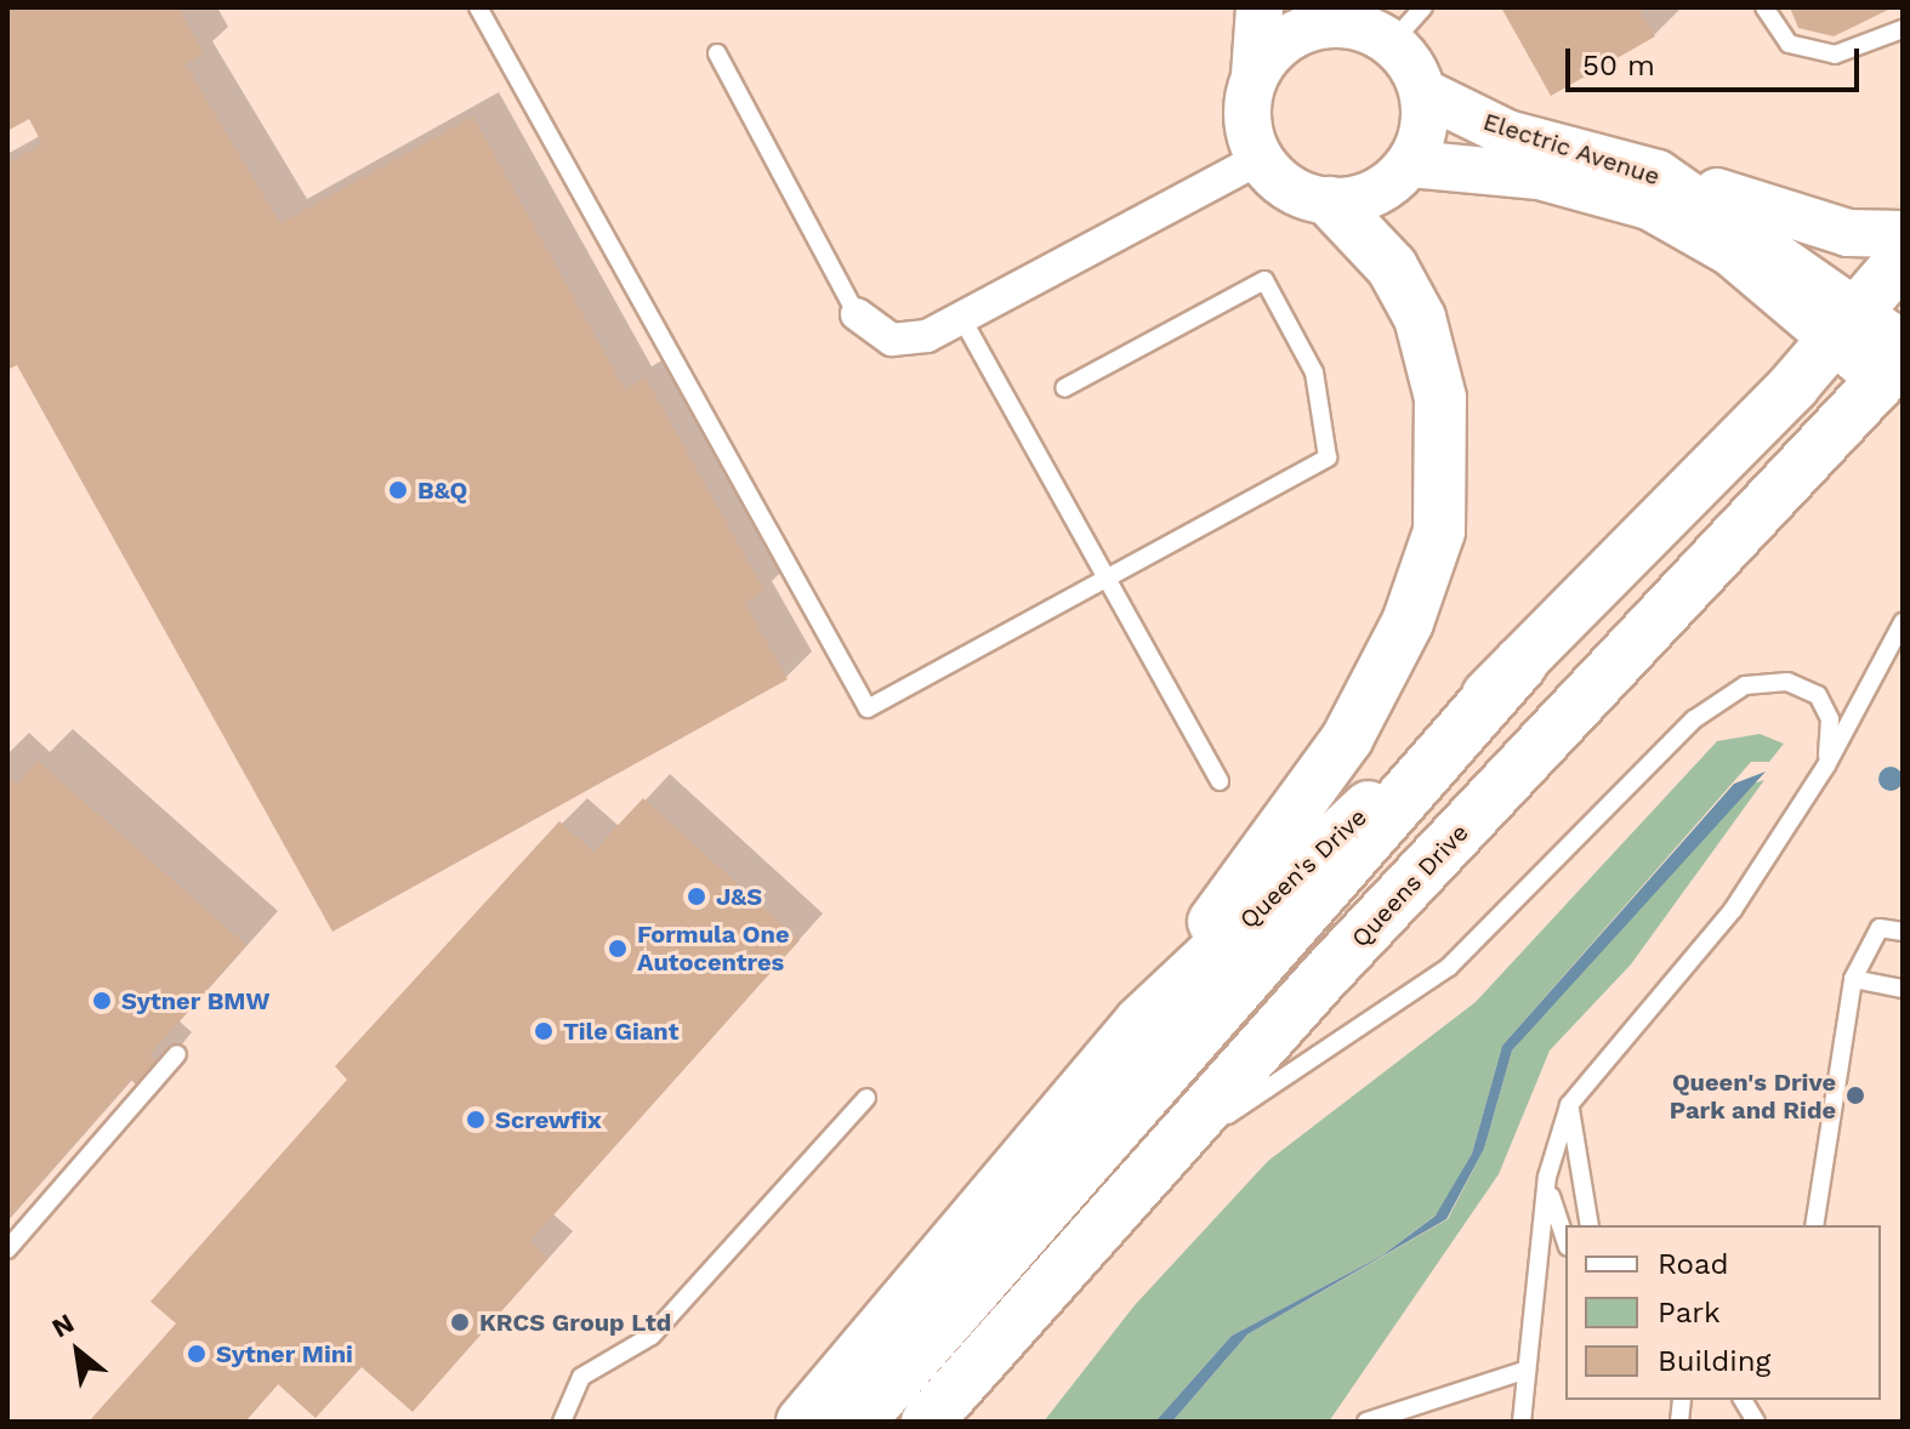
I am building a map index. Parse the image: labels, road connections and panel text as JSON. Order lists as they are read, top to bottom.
{
  "streets": {
    "main road": ["Queen's Drive", "Queens Drive"],
    "street": ["Electric Avenue"]
  },
  "crossings": [
    ["Electric Avenue", "Queen's Drive"]
  ],
  "places": [
    "B&Q",
    "J&S",
    "Formula One Autocentres",
    "Sytner BMW",
    "Tile Giant",
    "Queen's Drive Park and Ride",
    "Screwfix",
    "KRCS Group Ltd",
    "Sytner Mini"
  ],
  "legend": ["Road", "Park", "Building"],
  "scale_bar": "50 m",
  "north": "top left"
}
